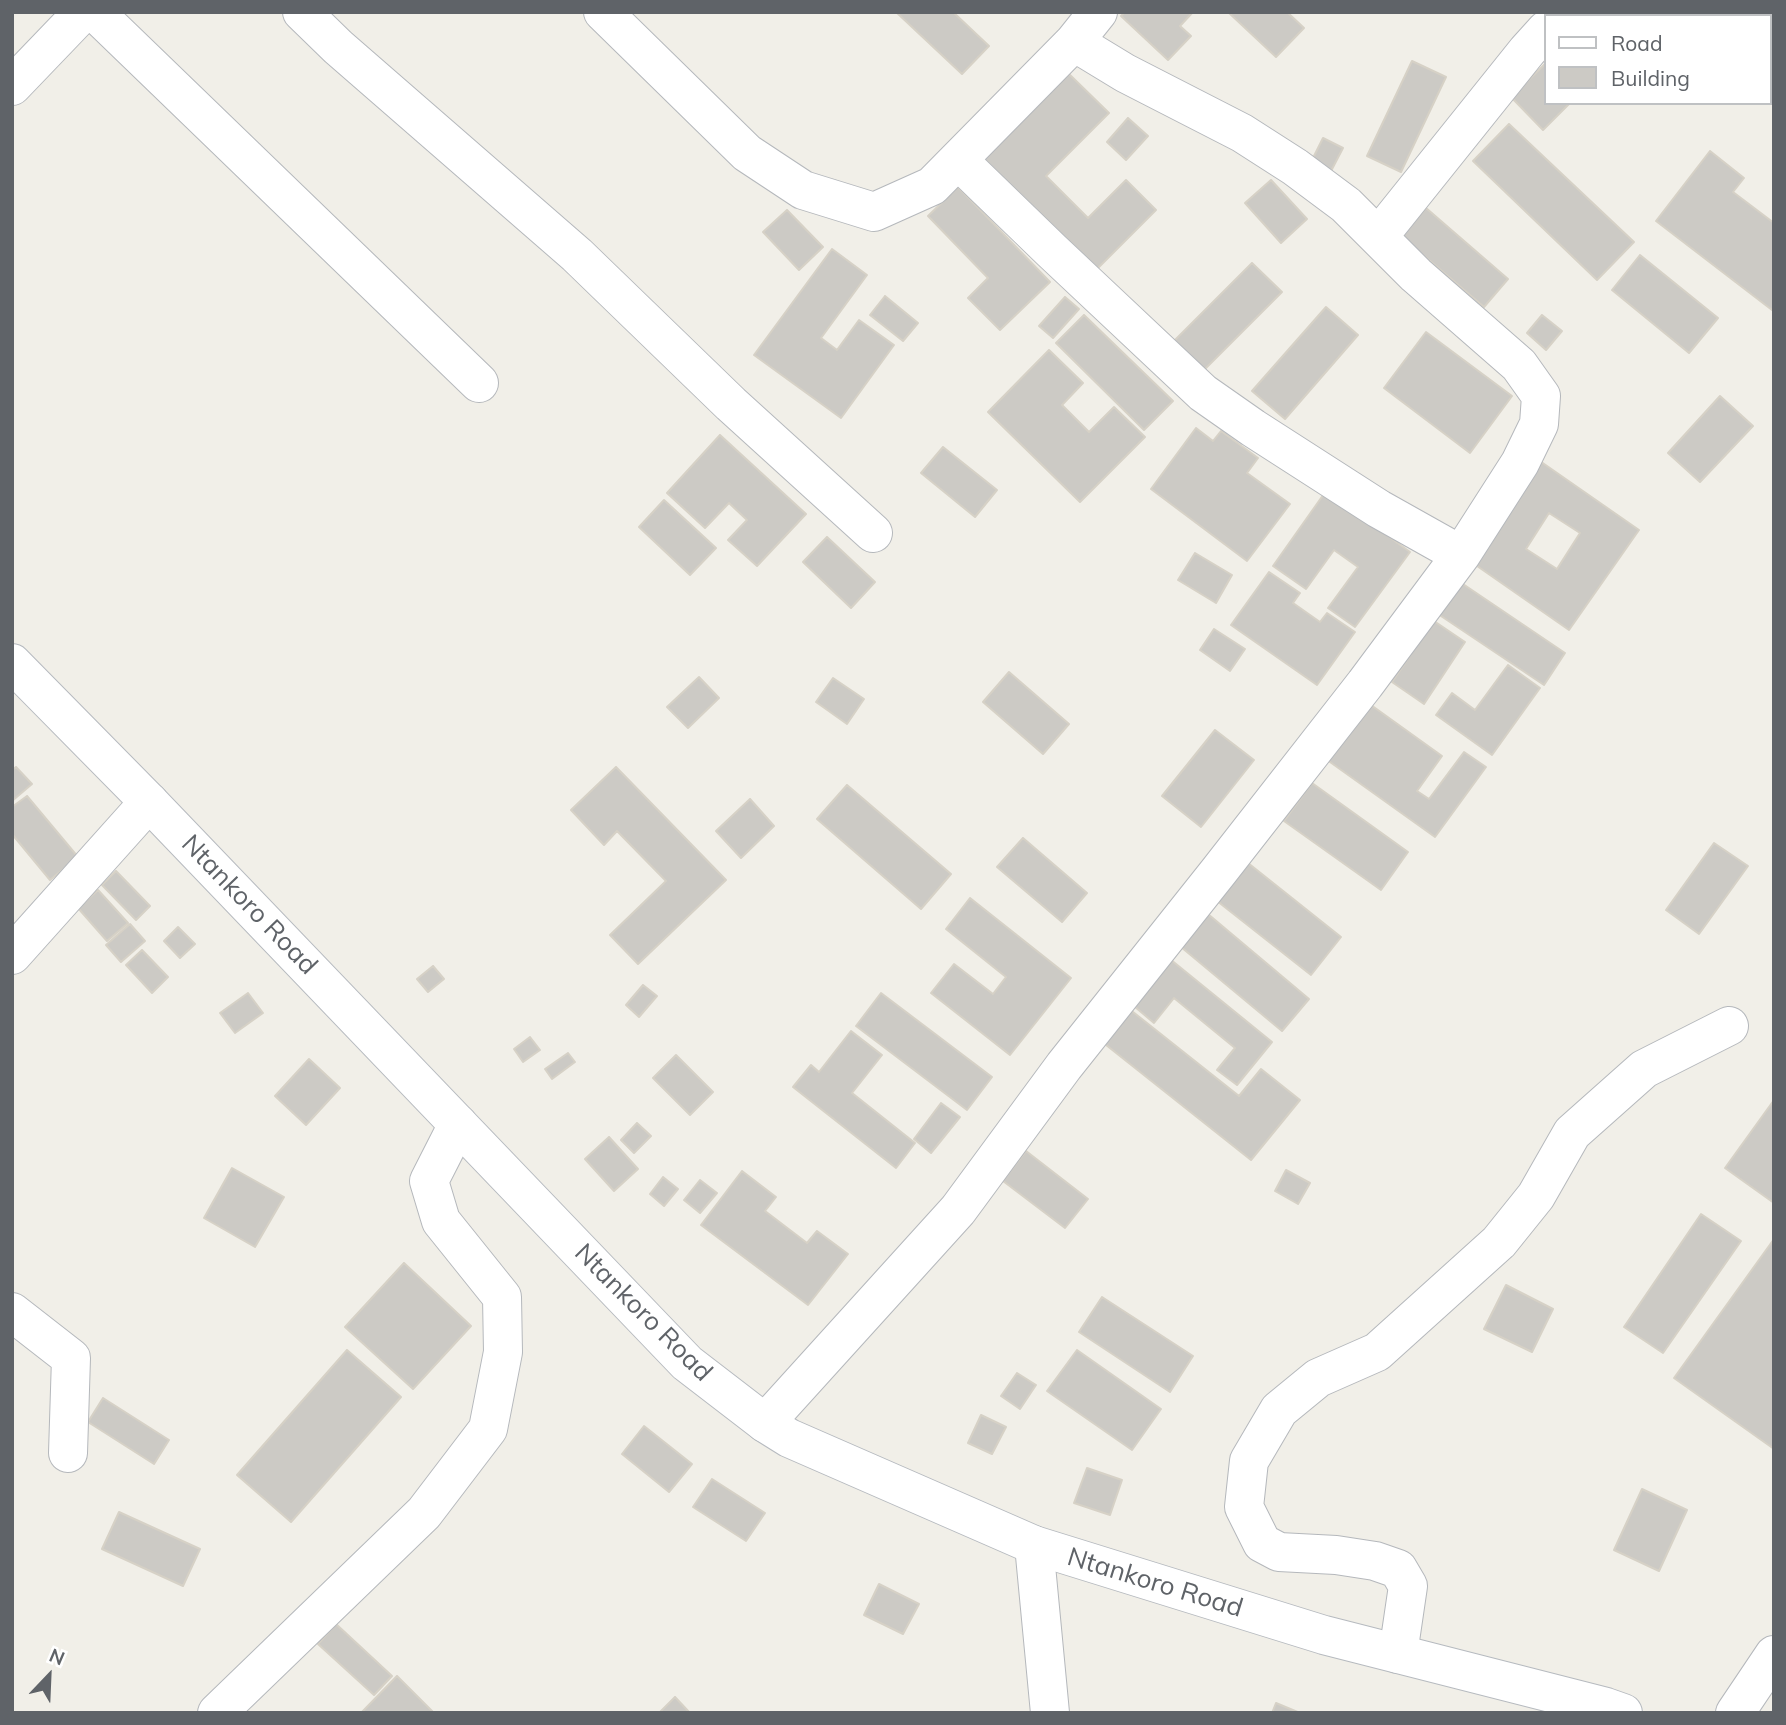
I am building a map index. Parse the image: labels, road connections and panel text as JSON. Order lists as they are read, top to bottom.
{
  "streets": {
    "street": ["Ntankoro Road"]
  },
  "legend": ["Road", "Building"],
  "north": "top right"
}
